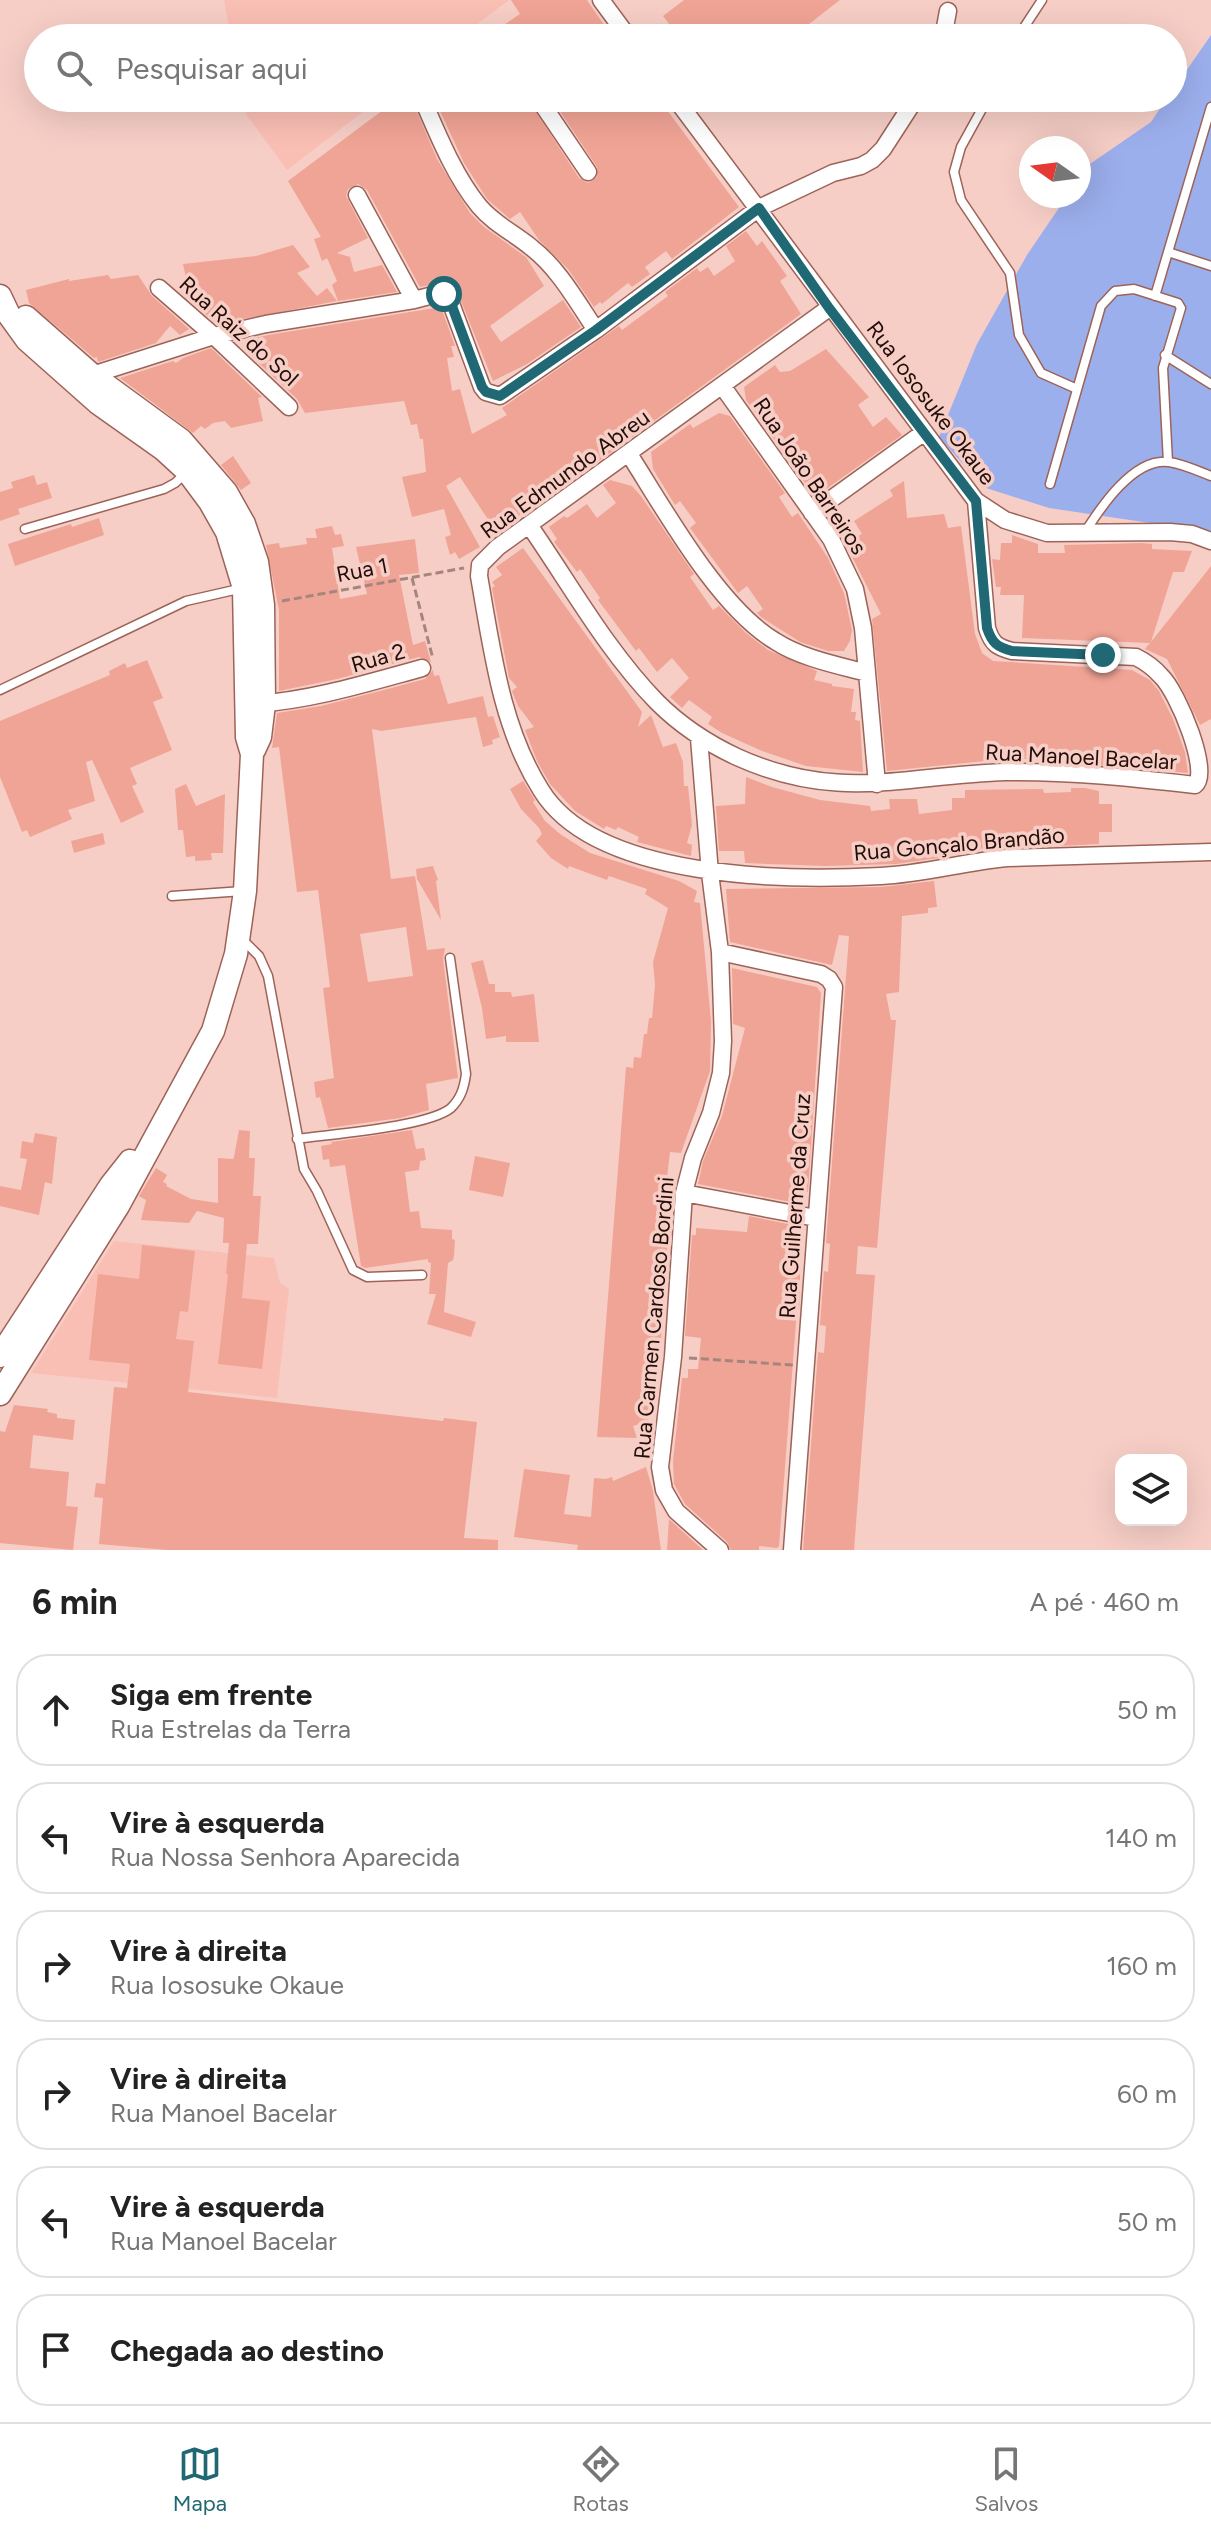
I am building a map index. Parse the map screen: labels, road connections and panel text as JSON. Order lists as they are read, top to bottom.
{
  "streets": {
    "street": [
      "Rua Raiz do Sol",
      "Rua Iososuke Okaue",
      "Rua Edmundo Abreu",
      "Rua João Barreiros",
      "Rua 2",
      "Rua Manoel Bacelar",
      "Rua Gonçalo Brandão",
      "Rua Guilherme da Cruz",
      "Rua Carmen Cardoso Bordini"
    ],
    "path": ["Rua 1"]
  },
  "crossings": [
    ["Rua Iososuke Okaue", "Rua Edmundo Abreu"],
    ["Rua Iososuke Okaue", "Rua Manoel Bacelar"],
    ["Rua Edmundo Abreu", "Rua João Barreiros"],
    ["Rua Edmundo Abreu", "Rua Manoel Bacelar"],
    ["Rua Edmundo Abreu", "Rua Gonçalo Brandão"],
    ["Rua Edmundo Abreu", "Rua Carmen Cardoso Bordini"],
    ["Rua João Barreiros", "Rua Manoel Bacelar"],
    ["Rua 1", "Rua 2"],
    ["Rua Manoel Bacelar", "Rua Carmen Cardoso Bordini"],
    ["Rua Gonçalo Brandão", "Rua Carmen Cardoso Bordini"],
    ["Rua Guilherme da Cruz", "Rua Carmen Cardoso Bordini"]
  ],
  "north": "left",
  "page": {
    "search": "Pesquisar aqui",
    "heading": ["6 min", "A pé · 460 m"],
    "list": [
      ["Siga em frente", "Rua Estrelas da Terra", "50 m"],
      ["Vire à esquerda", "Rua Nossa Senhora Aparecida", "140 m"],
      ["Vire à direita", "Rua Iososuke Okaue", "160 m"],
      ["Vire à direita", "Rua Manoel Bacelar", "60 m"],
      ["Vire à esquerda", "Rua Manoel Bacelar", "50 m"],
      "Chegada ao destino"
    ],
    "nav": ["Mapa", "Rotas", "Salvos"]
  }
}
